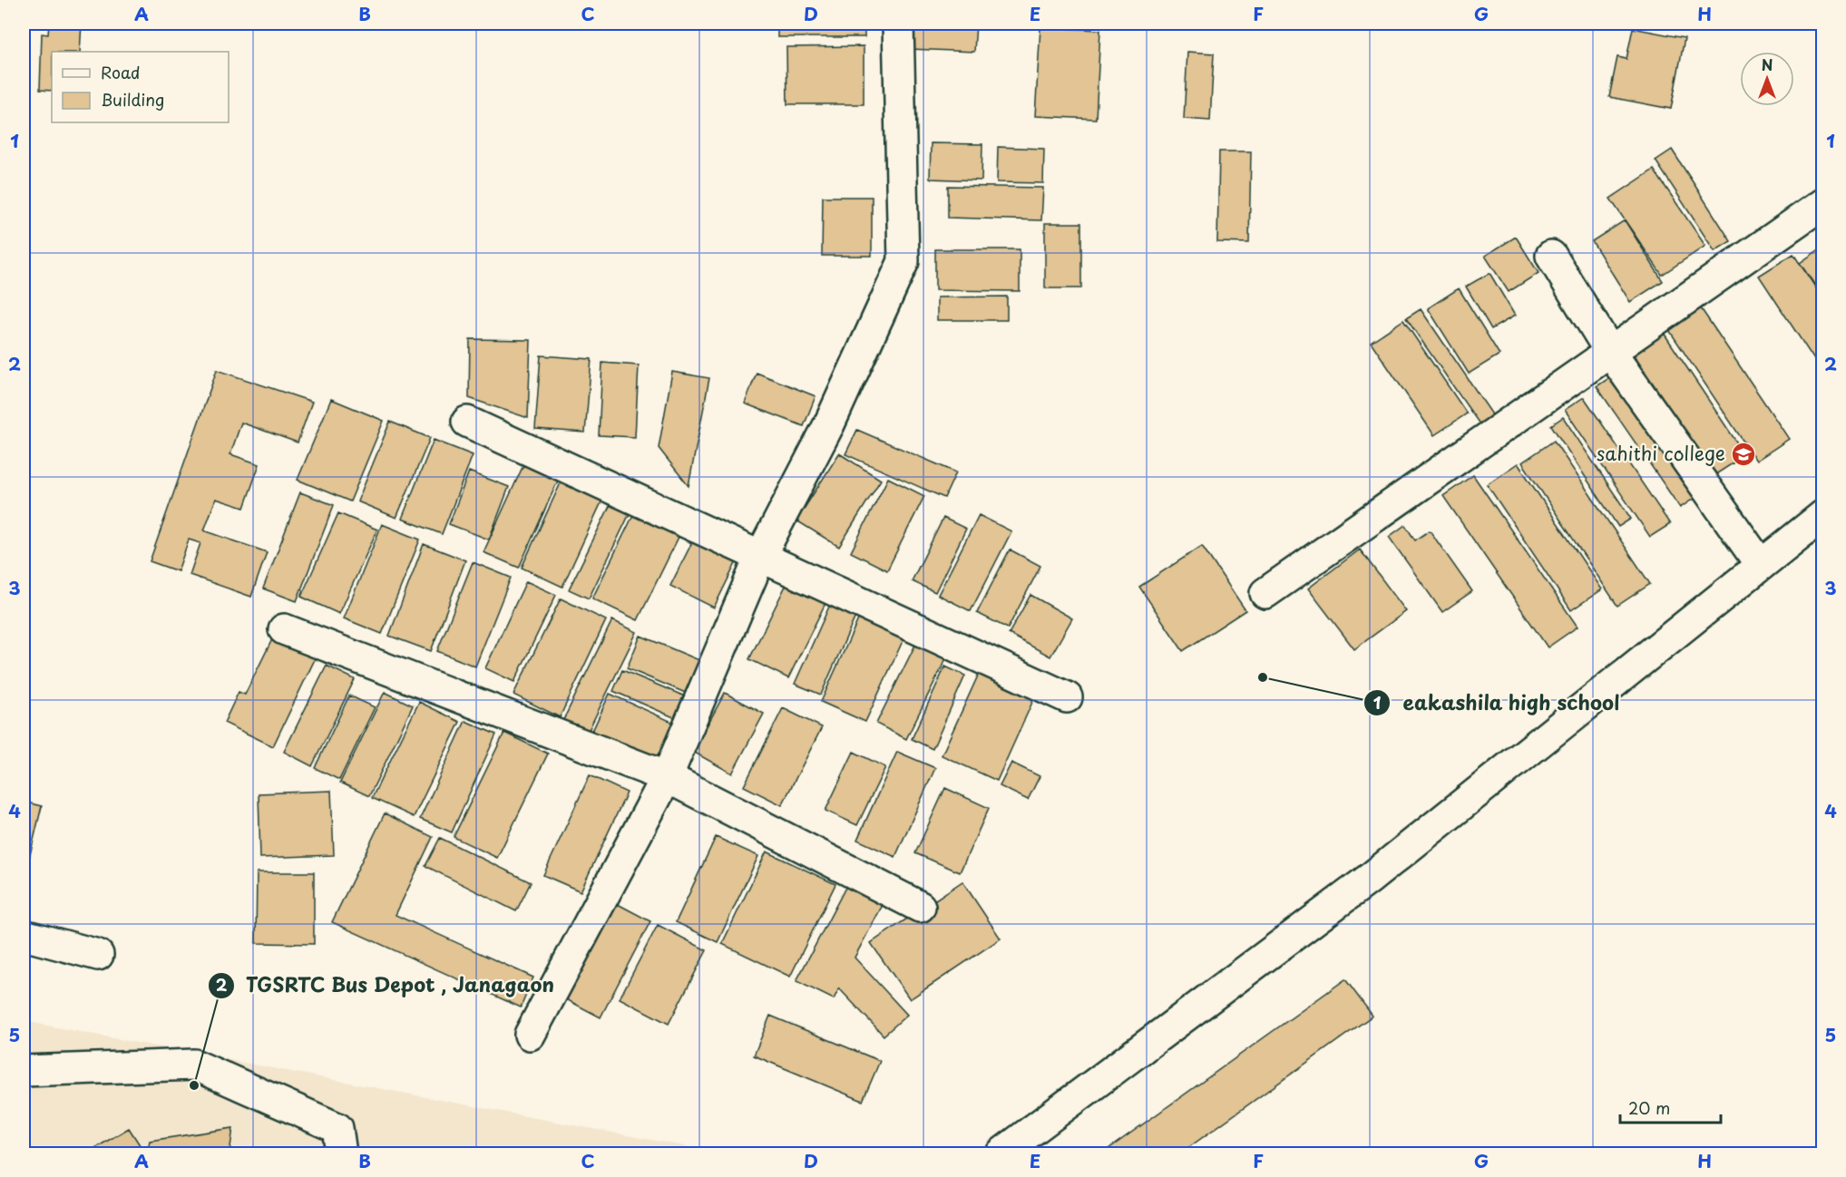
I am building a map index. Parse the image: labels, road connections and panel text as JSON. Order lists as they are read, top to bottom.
{
  "places": {
    "school or university": ["sahithi college"],
    "other": ["eakashila high school", "TGSRTC Bus Depot , Janagaon"]
  },
  "legend": ["Road", "Building"],
  "scale_bar": "20 m",
  "north": "top",
  "grid": {
    "columns": [
      "A",
      "B",
      "C",
      "D",
      "E",
      "F",
      "G",
      "H"
    ],
    "rows": [
      "1",
      "2",
      "3",
      "4",
      "5"
    ]
  }
}
